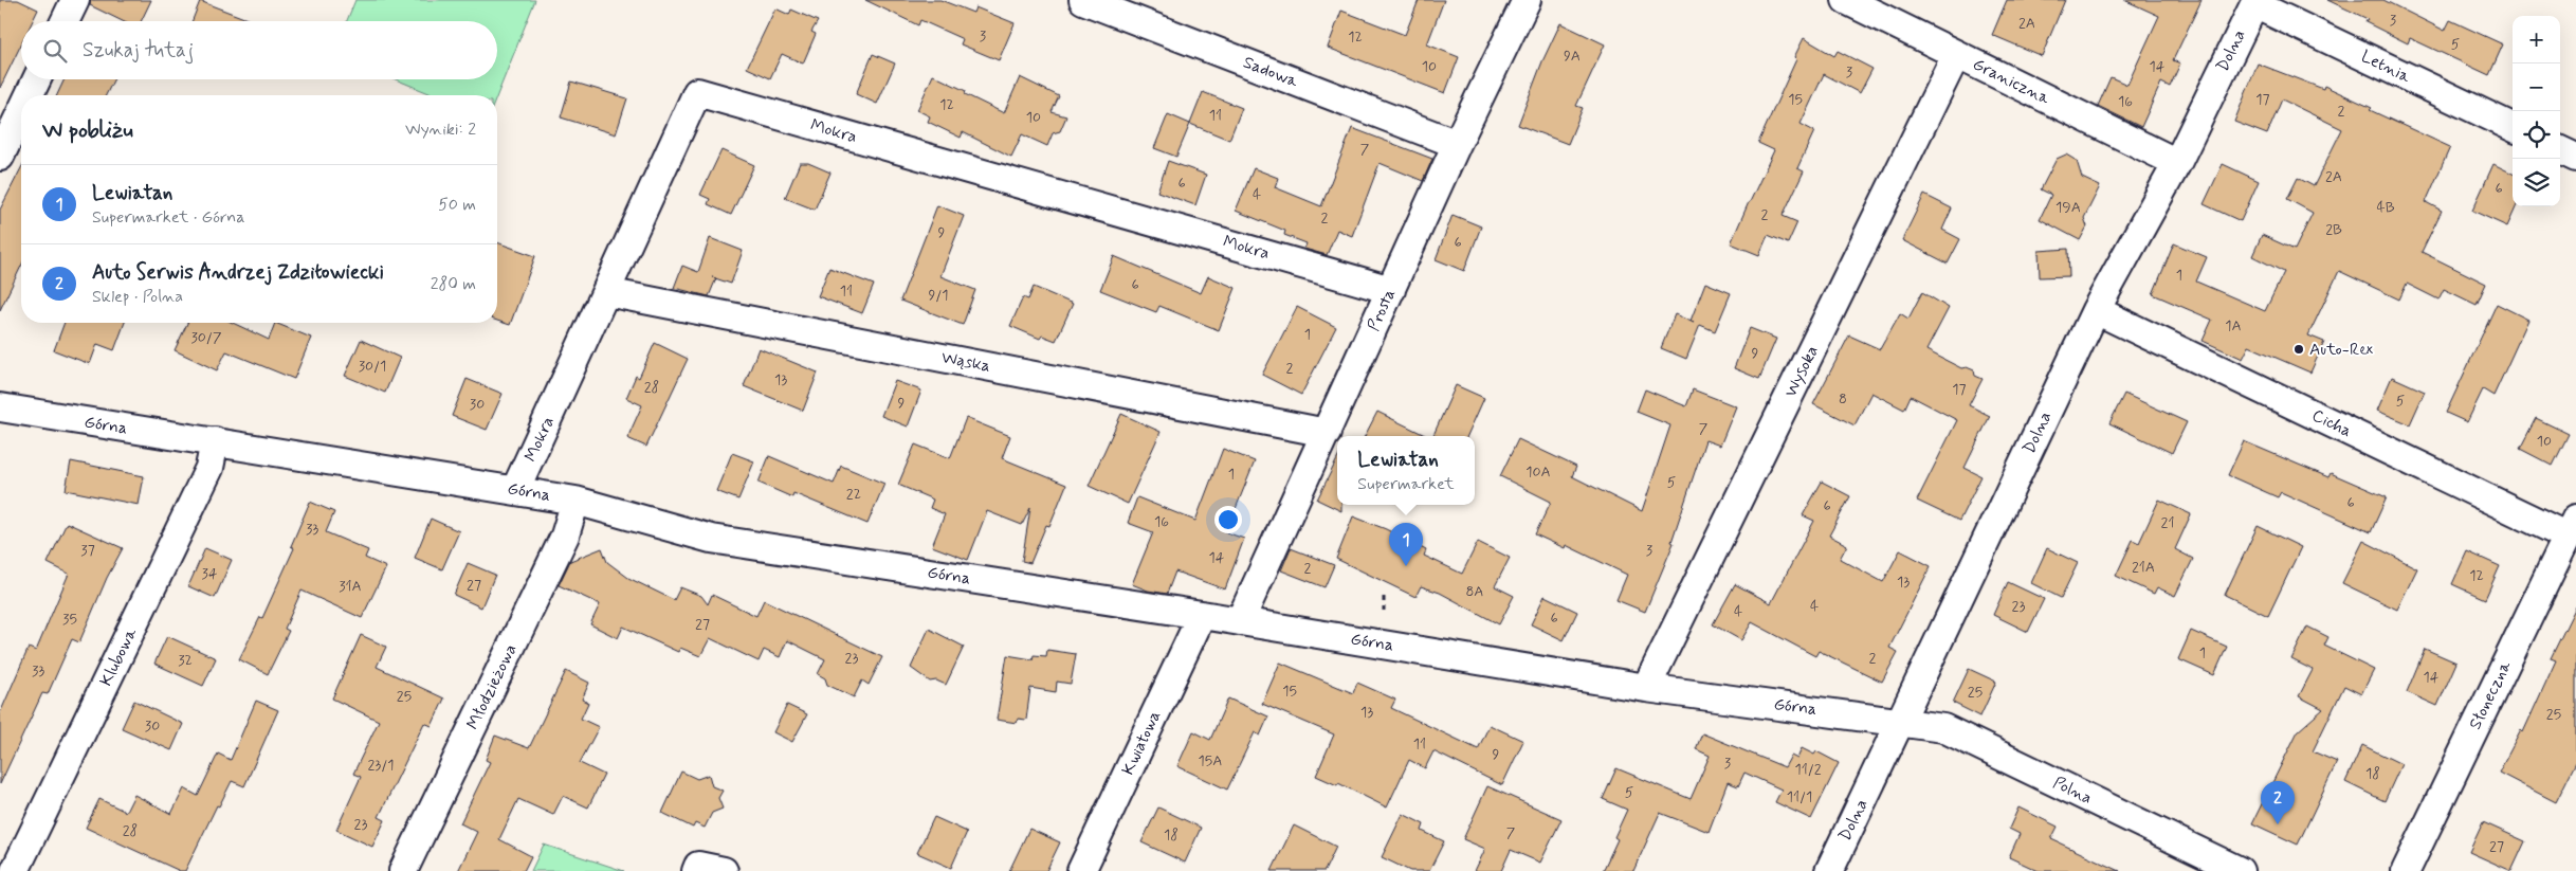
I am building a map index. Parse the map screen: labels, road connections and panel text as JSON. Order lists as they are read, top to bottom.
{
  "streets": {
    "street": [
      "Dolna",
      "Letnia",
      "Sadowa",
      "Graniczna",
      "Mokra",
      "Prosta",
      "Wąska",
      "Wysoka",
      "Cicha",
      "Górna",
      "Klubowa",
      "Młodzieżowa",
      "Słoneczna",
      "Kwiatowa",
      "Polna"
    ]
  },
  "crossings": [
    ["Dolna", "Letnia"],
    ["Dolna", "Graniczna"],
    ["Dolna", "Cicha"],
    ["Dolna", "Górna"],
    ["Dolna", "Polna"],
    ["Sadowa", "Prosta"],
    ["Graniczna", "Wysoka"],
    ["Mokra", "Prosta"],
    ["Mokra", "Wąska"],
    ["Mokra", "Górna"],
    ["Prosta", "Wąska"],
    ["Prosta", "Górna"],
    ["Wysoka", "Górna"],
    ["Cicha", "Słoneczna"],
    ["Górna", "Klubowa"],
    ["Górna", "Młodzieżowa"],
    ["Górna", "Kwiatowa"],
    ["Górna", "Polna"]
  ],
  "places": ["Auto-Rex"],
  "house_numbers": [
    "3",
    "2A",
    "3",
    "12",
    "5",
    "9A",
    "10",
    "14",
    "3",
    "15",
    "17",
    "16",
    "12",
    "2",
    "11",
    "10",
    "7",
    "2A",
    "6",
    "6",
    "4",
    "19A",
    "4B",
    "2",
    "2",
    "2B",
    "9",
    "6",
    "1",
    "6",
    "11",
    "9/1",
    "1A",
    "1",
    "30/7",
    "9",
    "30/1",
    "2",
    "13",
    "28",
    "17",
    "8",
    "5",
    "9",
    "30",
    "7",
    "10",
    "10A",
    "1",
    "5",
    "22",
    "6",
    "6",
    "16",
    "21",
    "33",
    "37",
    "3",
    "14",
    "21A",
    "2",
    "34",
    "12",
    "13",
    "27",
    "31A",
    "8A",
    "4",
    "23",
    "4",
    "6",
    "35",
    "27",
    "1",
    "23",
    "2",
    "32",
    "33",
    "14",
    "15",
    "25",
    "25",
    "13",
    "25",
    "30",
    "11",
    "9",
    "15A",
    "3",
    "23/1",
    "11/2",
    "18",
    "5",
    "11/1",
    "23",
    "28",
    "7",
    "18",
    "27"
  ],
  "page": {
    "map_buttons": ["+", "−"],
    "search": "Szukaj tutaj",
    "heading": ["W pobliżu", "Wyniki: 2"],
    "list": [
      {
        "mark": "1",
        "name": "Lewiatan",
        "note": "Supermarket · Górna",
        "value": "50 m"
      },
      {
        "mark": "2",
        "name": "Auto Serwis Andrzej Zdzitowiecki",
        "note": "Sklep · Polna",
        "value": "280 m"
      }
    ],
    "popup": ["Lewiatan", "Supermarket"],
    "pins": ["1", "2"]
  }
}
